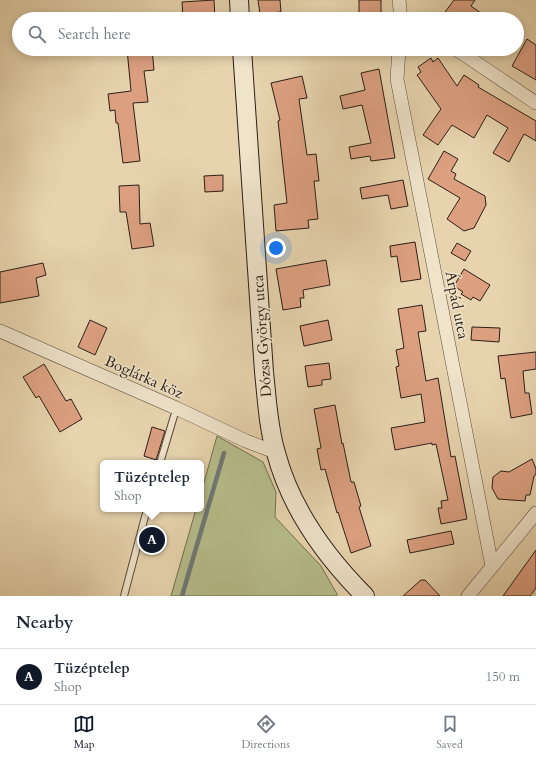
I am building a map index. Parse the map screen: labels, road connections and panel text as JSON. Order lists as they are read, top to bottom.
{
  "streets": {
    "main road": ["Dózsa György utca"],
    "street": ["Árpád utca", "Boglárka köz"]
  },
  "crossings": [
    ["Dózsa György utca", "Boglárka köz"]
  ],
  "page": {
    "search": "Search here",
    "popup": ["Tüzéptelep", "Shop"],
    "pins": "A",
    "heading": "Nearby",
    "list": [
      {
        "mark": "A",
        "name": "Tüzéptelep",
        "note": "Shop",
        "value": "150 m"
      }
    ],
    "nav": ["Map", "Directions", "Saved"]
  }
}
